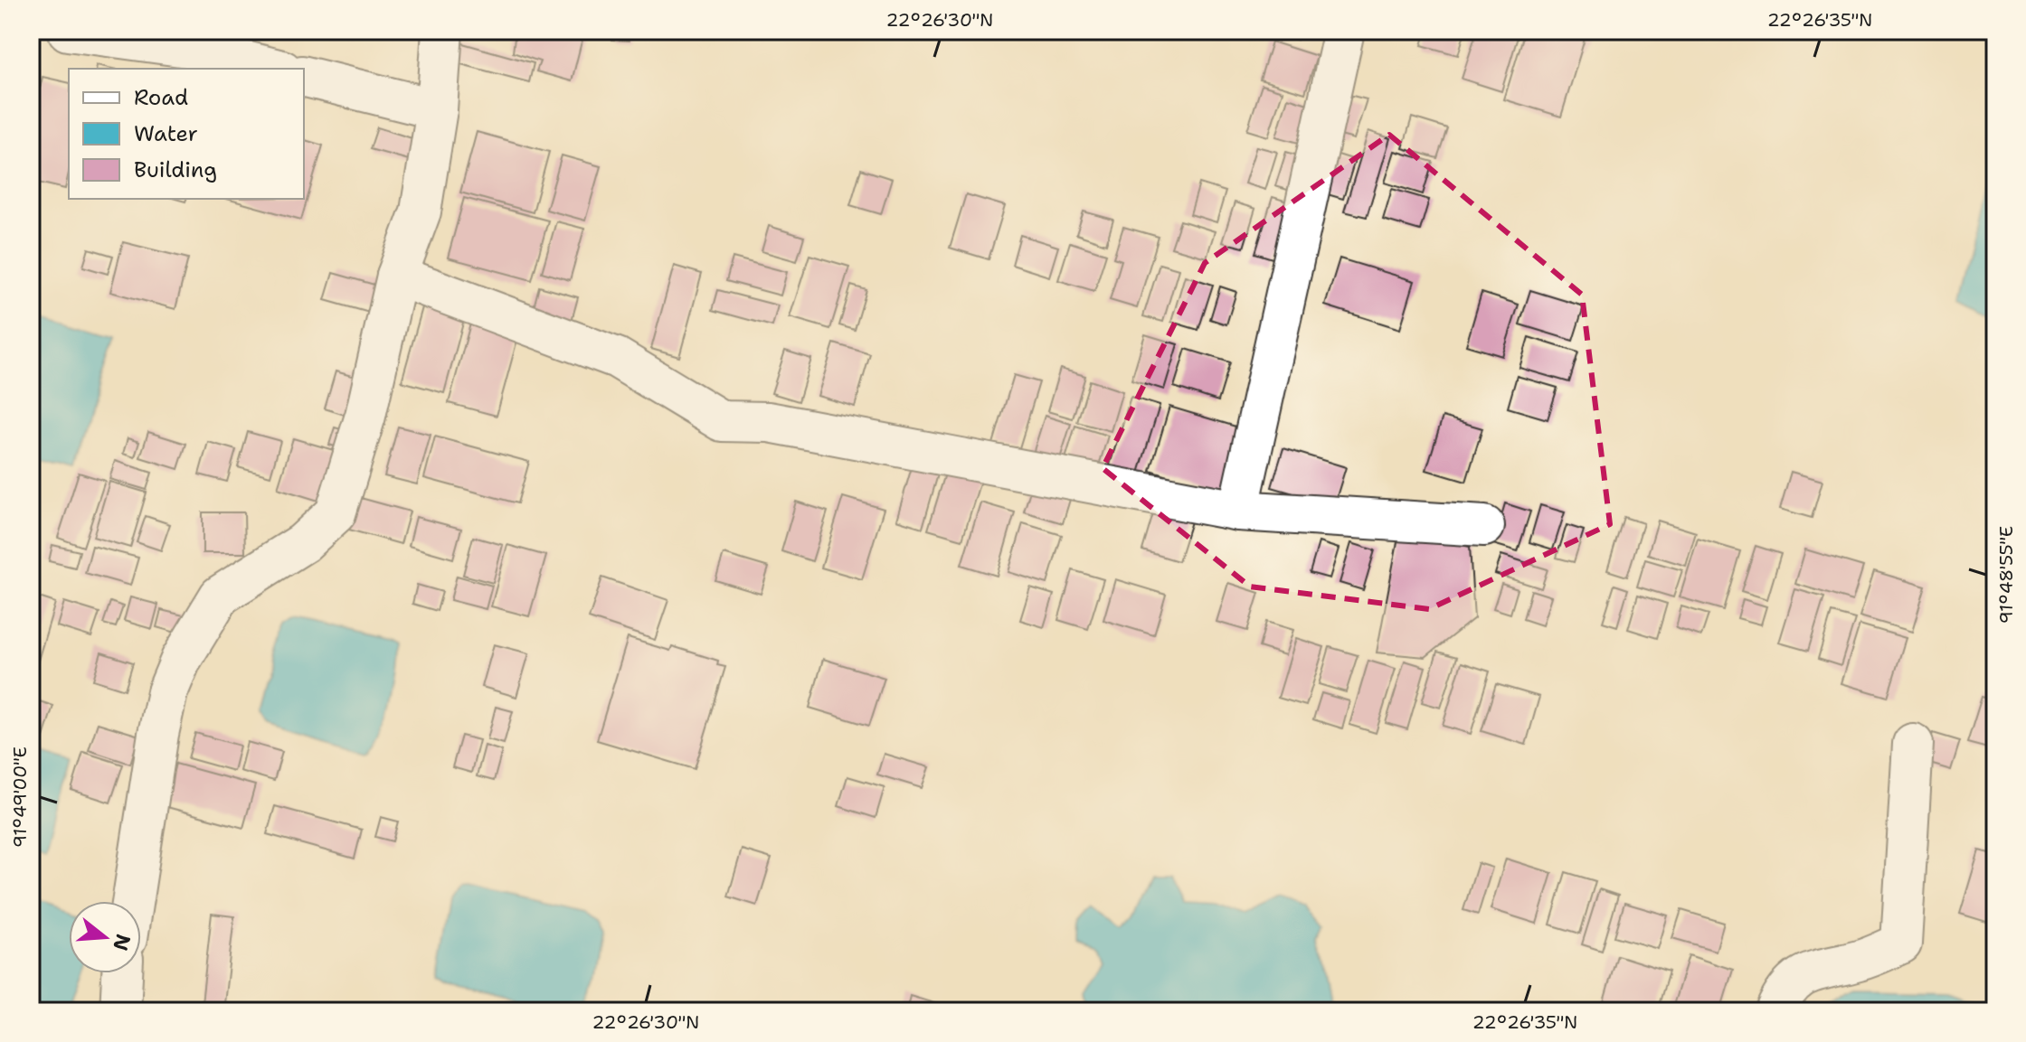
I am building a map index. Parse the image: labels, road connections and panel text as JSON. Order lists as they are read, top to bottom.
{
  "legend": ["Road", "Water", "Building"],
  "north": "right",
  "coordinates": [
    "22°26'30\"N",
    "22°26'35\"N",
    "91°48'55\"E",
    "91°49'00\"E"
  ]
}
